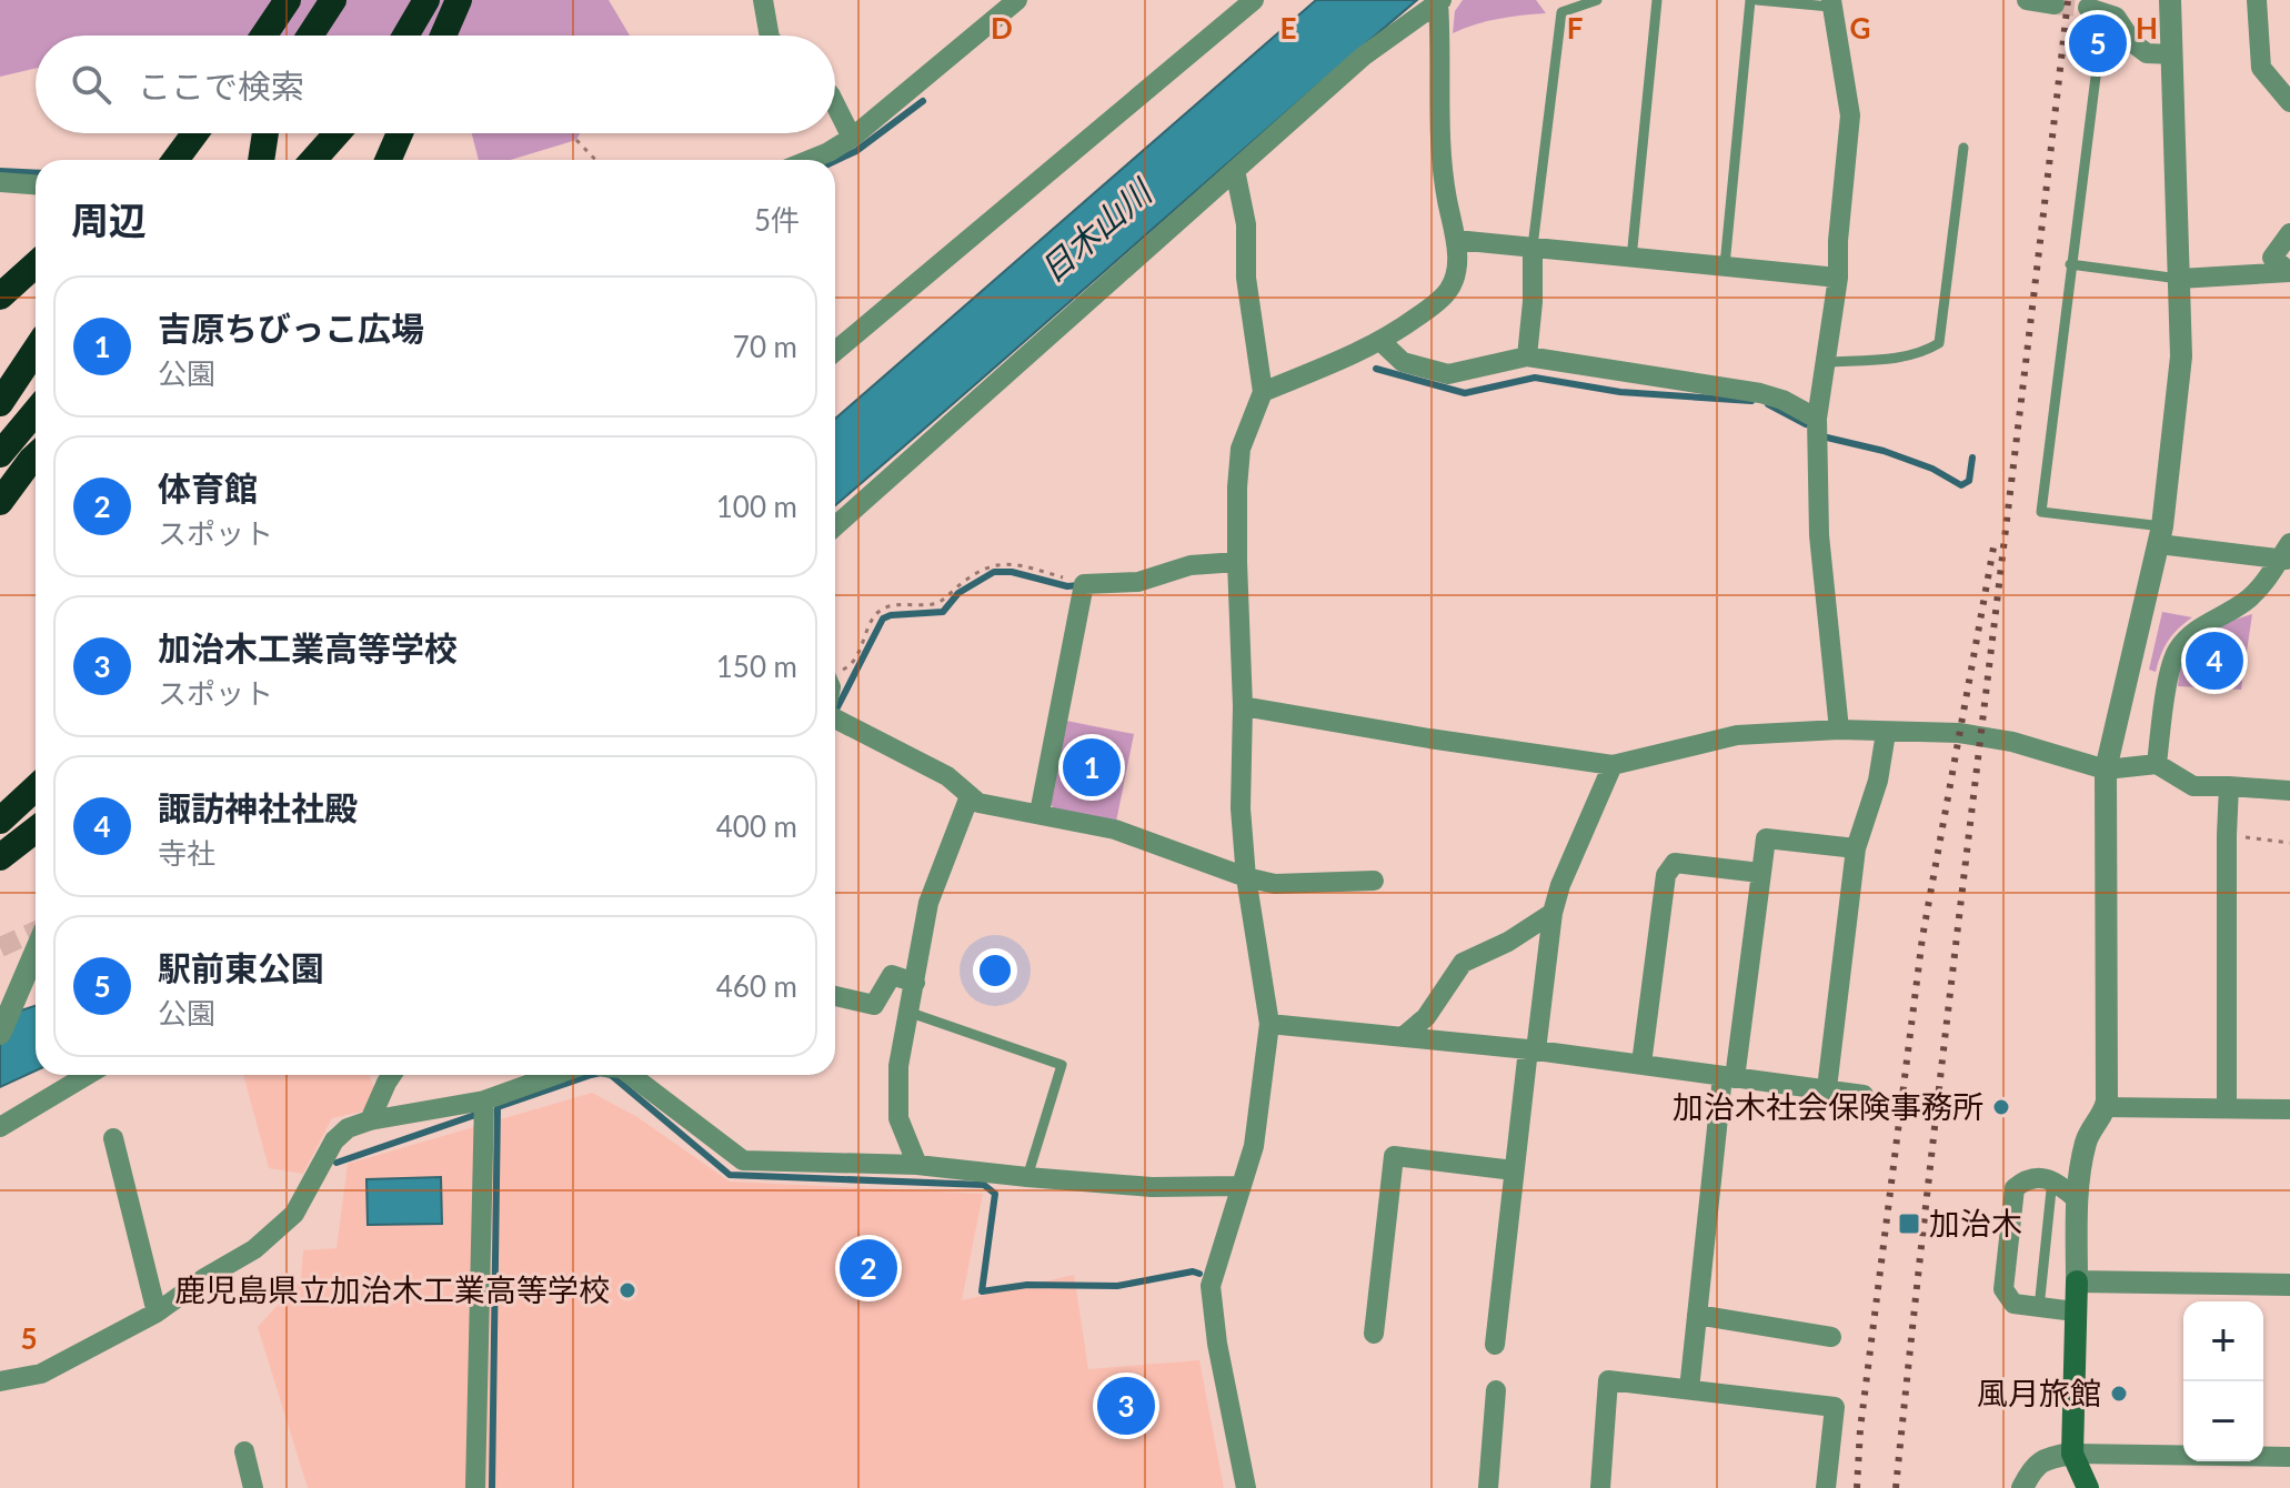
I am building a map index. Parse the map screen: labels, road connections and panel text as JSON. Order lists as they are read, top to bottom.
{
  "water": ["日木山川"],
  "places": {
    "other": ["加治木社会保険事務所", "鹿児島県立加治木工業高等学校", "風月旅館"],
    "transit": ["加治木"]
  },
  "page": {
    "pins": [
      "5",
      "4",
      "1",
      "2",
      "3"
    ],
    "search": "ここで検索",
    "heading": ["周辺", "5件"],
    "list": [
      {
        "mark": "1",
        "name": "吉原ちびっこ広場",
        "note": "公園",
        "value": "70 m"
      },
      {
        "mark": "2",
        "name": "体育館",
        "note": "スポット",
        "value": "100 m"
      },
      {
        "mark": "3",
        "name": "加治木工業高等学校",
        "note": "スポット",
        "value": "150 m"
      },
      {
        "mark": "4",
        "name": "諏訪神社社殿",
        "note": "寺社",
        "value": "400 m"
      },
      {
        "mark": "5",
        "name": "駅前東公園",
        "note": "公園",
        "value": "460 m"
      }
    ],
    "map_buttons": ["+", "−"]
  },
  "grid": {
    "columns": [
      "D",
      "E",
      "F",
      "G",
      "H"
    ],
    "rows": ["5"]
  }
}
